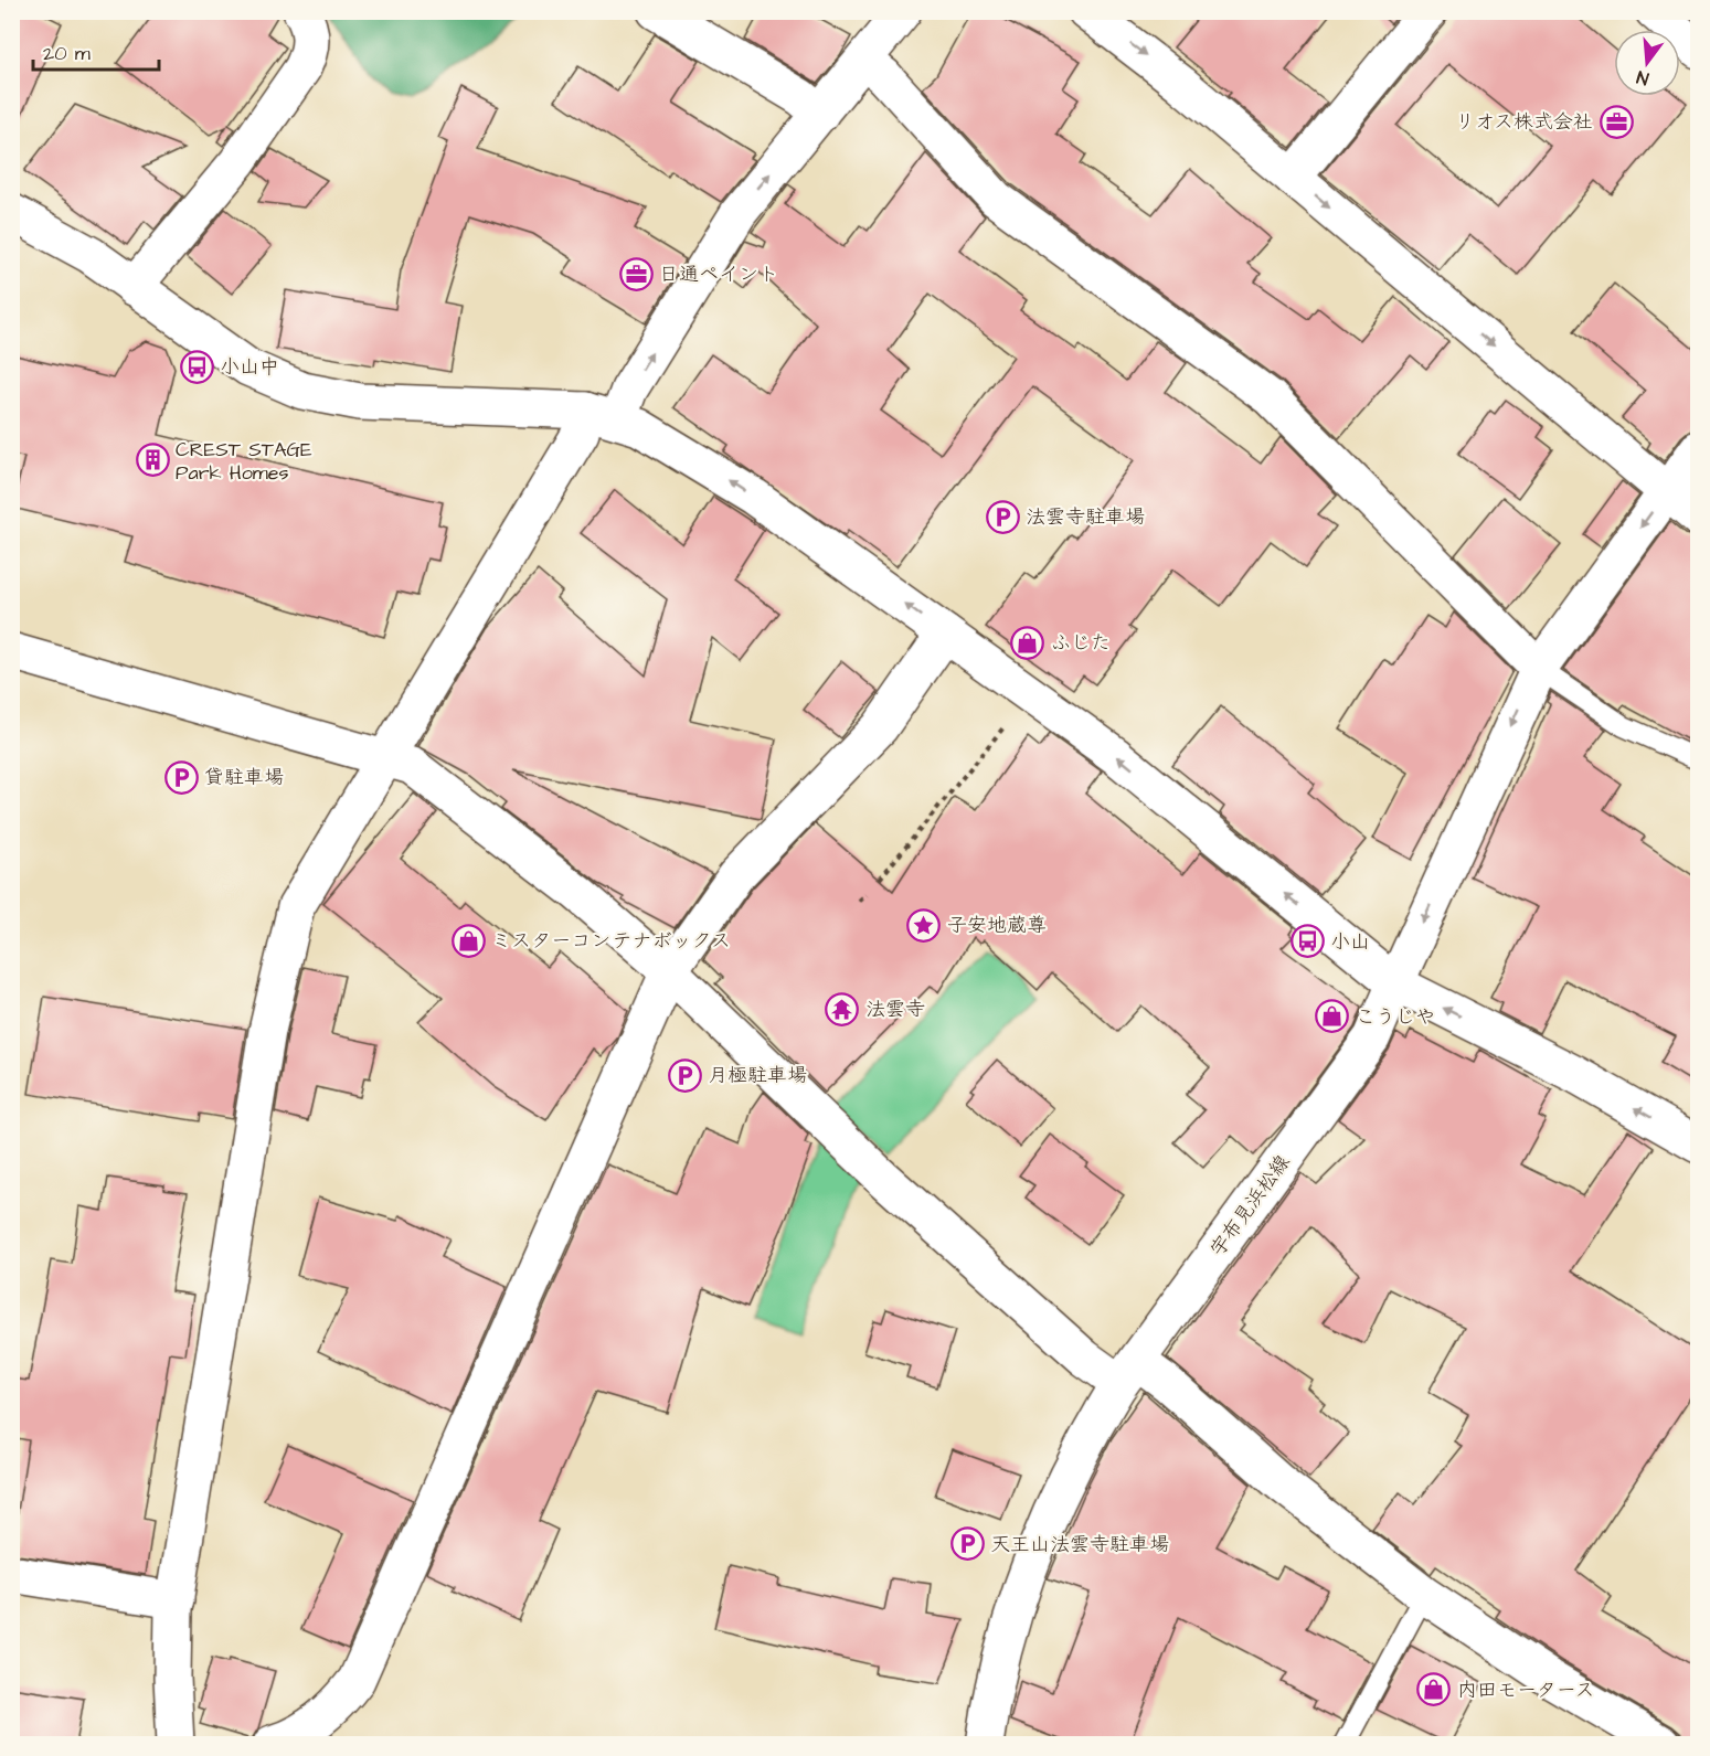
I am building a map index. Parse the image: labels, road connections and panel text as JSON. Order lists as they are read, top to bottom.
{
  "streets": {
    "street": ["宇布見浜松線"]
  },
  "one_way": ["宇布見浜松線"],
  "places": {
    "office": ["リオス株式会社", "日通ペイント"],
    "bus stop": ["小山中", "小山"],
    "building": ["CREST STAGE Park Homes"],
    "parking": [
      "法雲寺駐車場",
      "貸駐車場",
      "月極駐車場",
      "天王山法雲寺駐車場"
    ],
    "shop": [
      "ふじた",
      "ミスターコンテナボックス",
      "こうじや",
      "内田モータース"
    ],
    "place": ["子安地蔵尊"],
    "temple": ["法雲寺"]
  },
  "scale_bar": "20 m",
  "north": "bottom"
}
